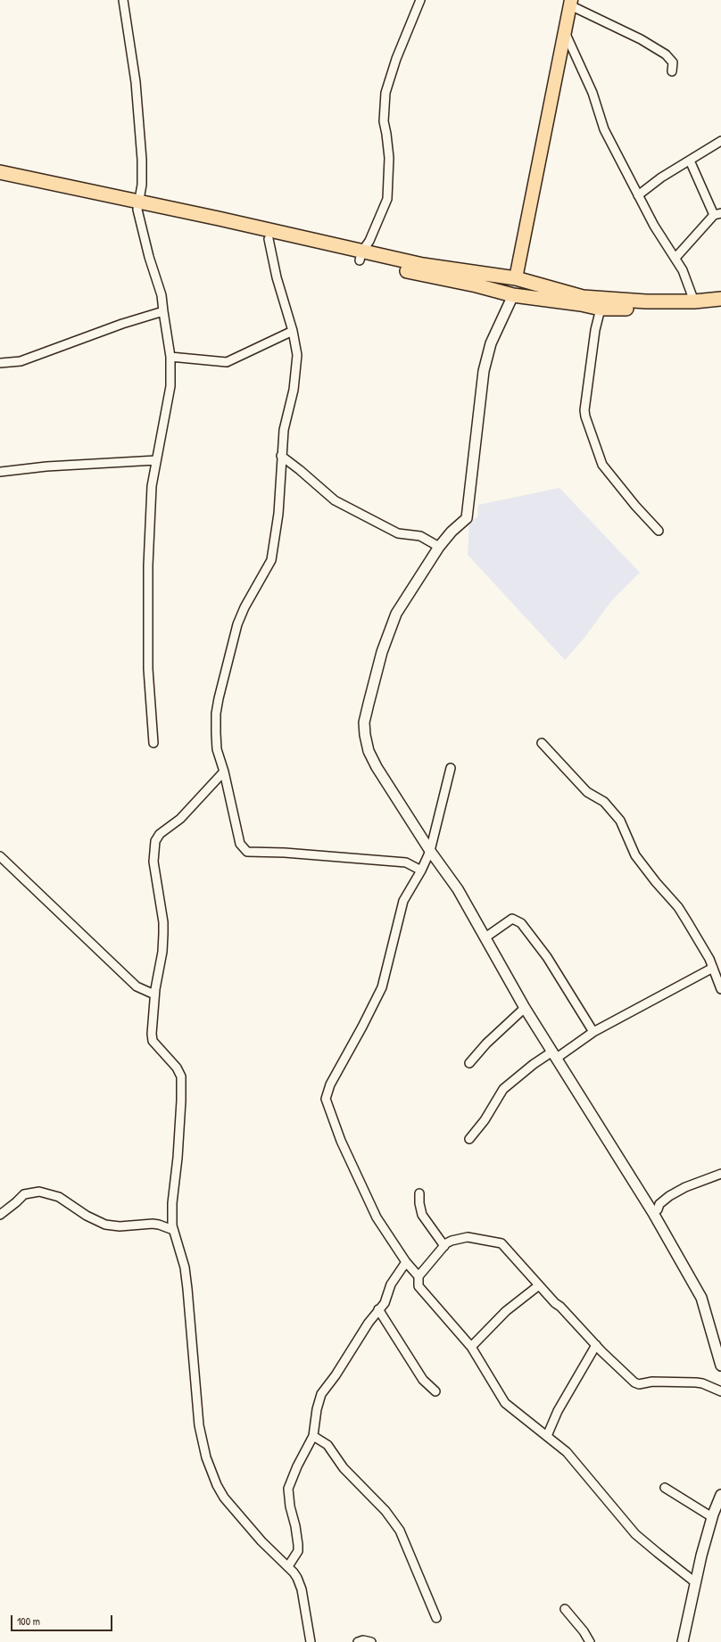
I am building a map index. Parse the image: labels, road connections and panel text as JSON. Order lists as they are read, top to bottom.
{
  "scale_bar": "100 m"
}
